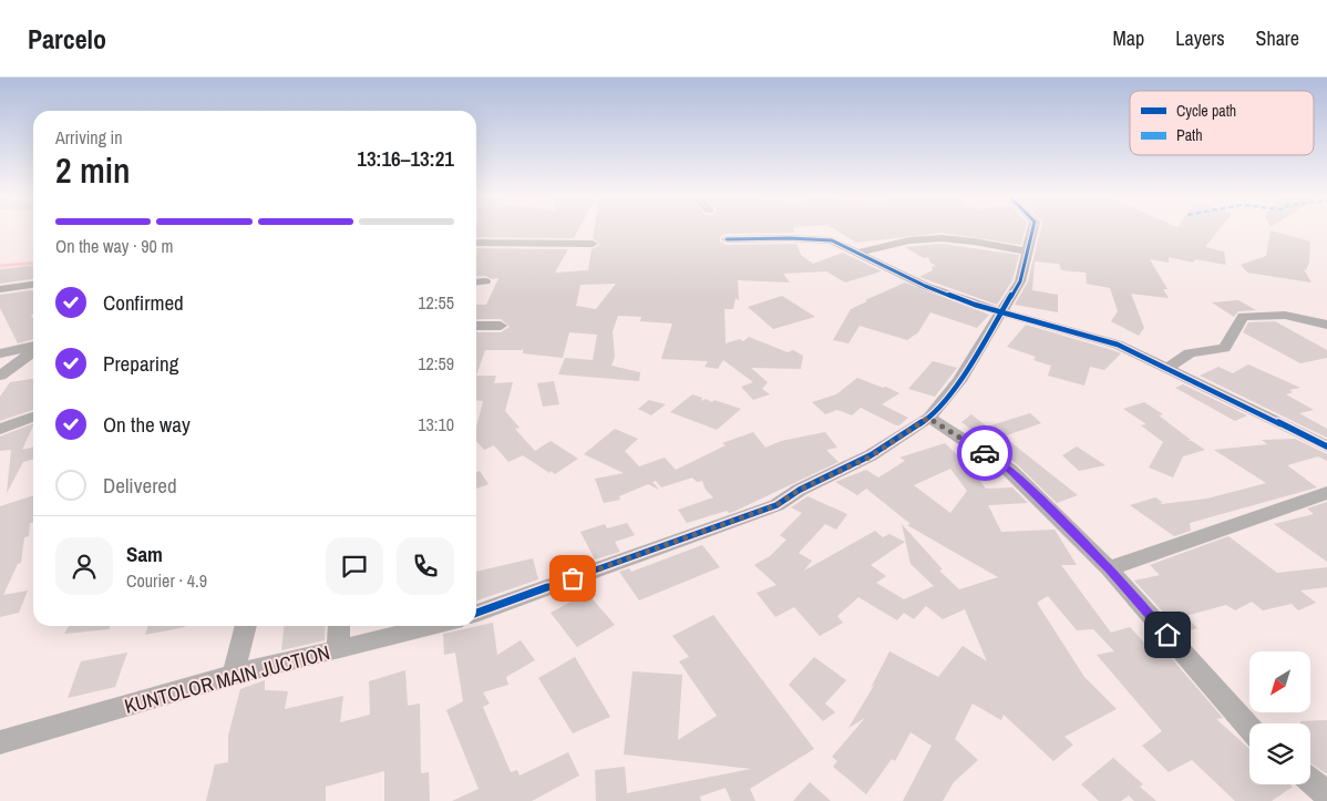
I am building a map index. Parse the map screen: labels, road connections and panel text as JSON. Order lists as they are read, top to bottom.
{
  "streets": {
    "street": ["KUNTOLOR MAIN JUCTION"]
  },
  "legend": ["Cycle path", "Path"],
  "north": "bottom left",
  "page": {
    "header": "Parcelo",
    "nav": ["Map", "Layers", "Share"],
    "heading": ["2 min", "Arriving in", "13:16–13:21"],
    "panel": ["Sam", "Courier · 4.9"],
    "bar": "On the way · 90 m",
    "list": [
      ["Confirmed", "12:55"],
      ["Preparing", "12:59"],
      ["On the way", "13:10"],
      "Delivered"
    ]
  }
}
